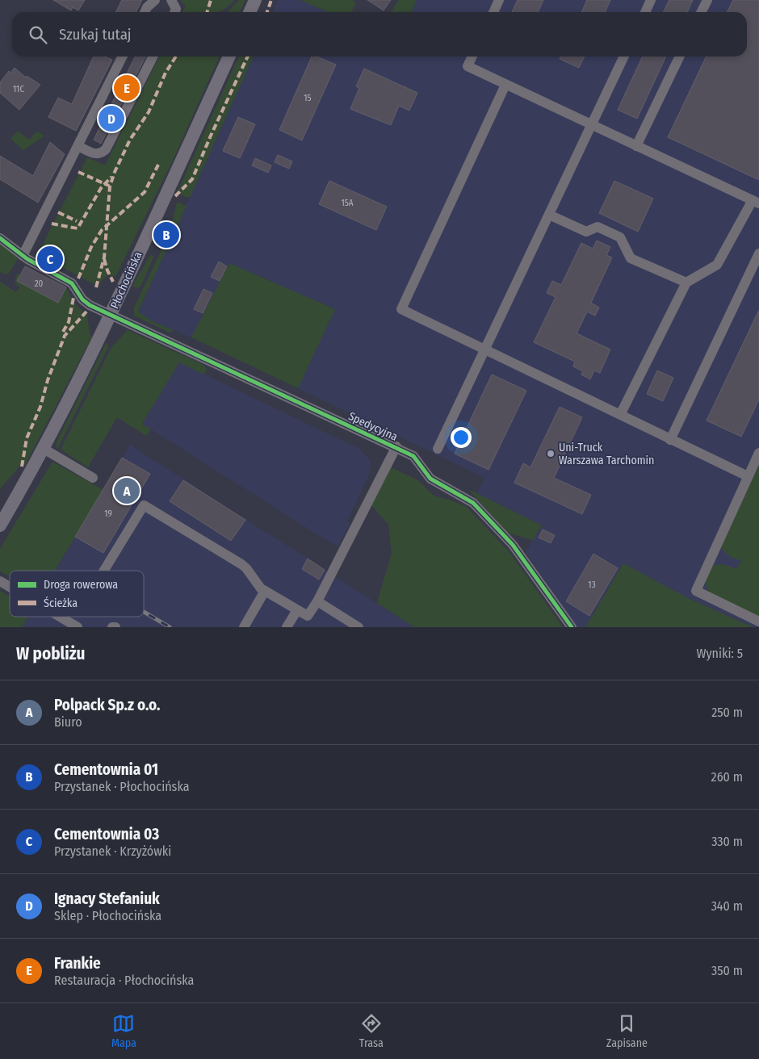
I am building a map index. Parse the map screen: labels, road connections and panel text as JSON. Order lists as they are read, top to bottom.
{
  "streets": {
    "main road": ["Płochocińska"],
    "street": ["Spedycyjna"]
  },
  "crossings": [
    ["Płochocińska", "Spedycyjna"]
  ],
  "places": ["Uni-Truck Warszawa Tarchomin"],
  "house_numbers": [
    "11C",
    "15",
    "15A",
    "20",
    "19",
    "13"
  ],
  "legend": ["Droga rowerowa", "Ścieżka"],
  "page": {
    "search": "Szukaj tutaj",
    "pins": [
      "E",
      "D",
      "B",
      "C",
      "A"
    ],
    "heading": ["W pobliżu", "Wyniki: 5"],
    "list": [
      {
        "mark": "A",
        "name": "Polpack Sp.z o.o.",
        "note": "Biuro",
        "value": "250 m"
      },
      {
        "mark": "B",
        "name": "Cementownia 01",
        "note": "Przystanek · Płochocińska",
        "value": "260 m"
      },
      {
        "mark": "C",
        "name": "Cementownia 03",
        "note": "Przystanek · Krzyżówki",
        "value": "330 m"
      },
      {
        "mark": "D",
        "name": "Ignacy Stefaniuk",
        "note": "Sklep · Płochocińska",
        "value": "340 m"
      },
      {
        "mark": "E",
        "name": "Frankie",
        "note": "Restauracja · Płochocińska",
        "value": "350 m"
      }
    ],
    "nav": ["Mapa", "Trasa", "Zapisane"]
  }
}
